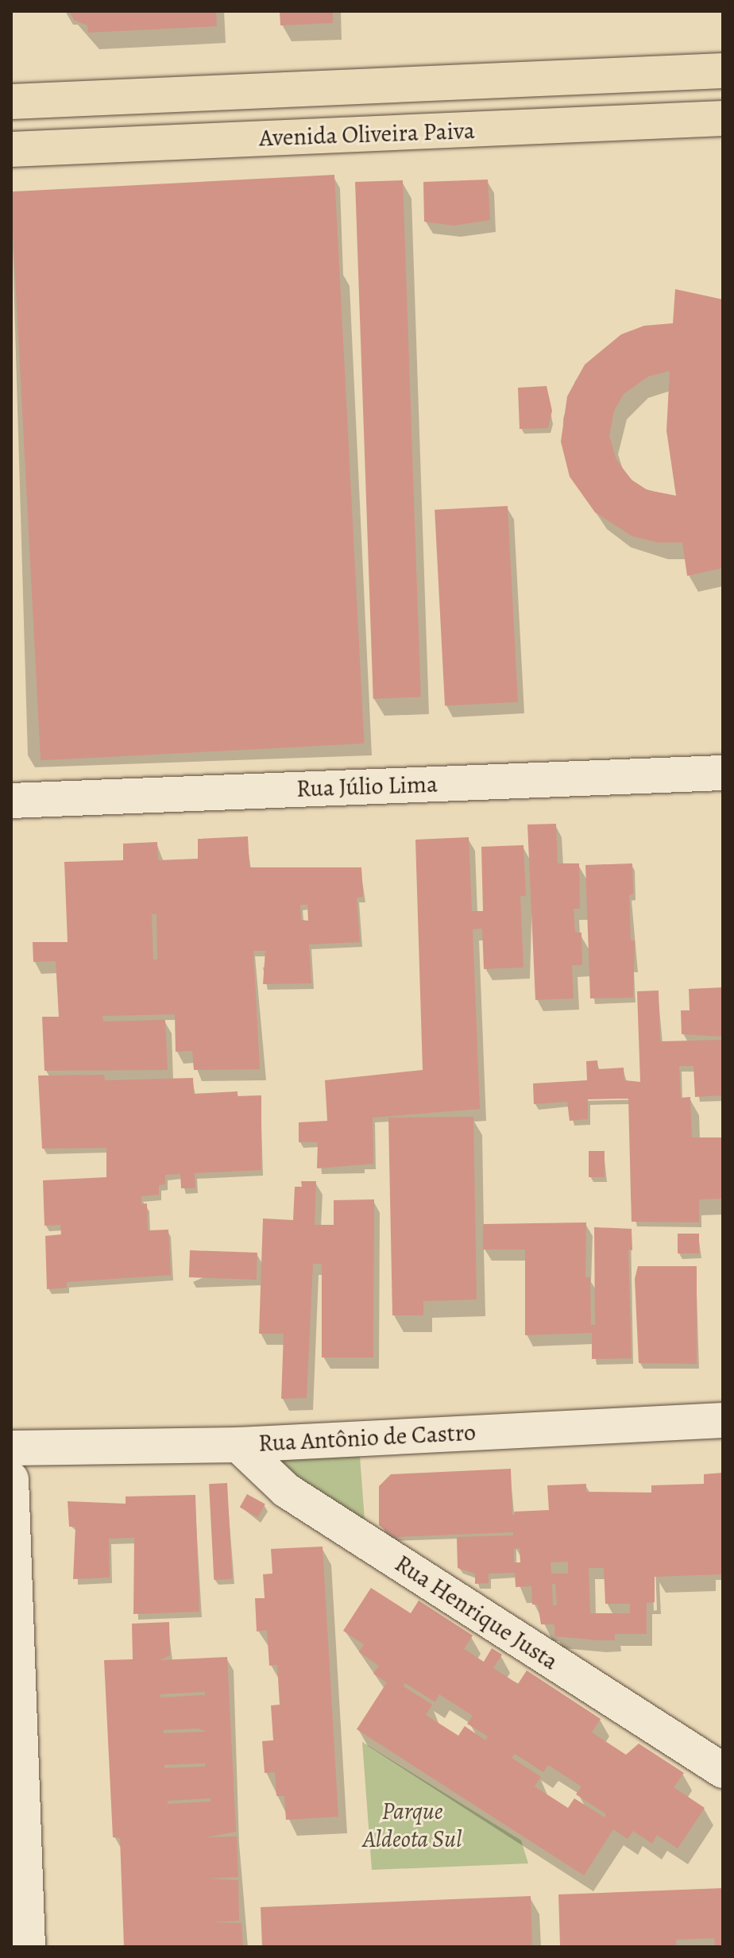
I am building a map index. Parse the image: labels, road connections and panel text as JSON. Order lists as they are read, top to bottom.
{
  "streets": {
    "main road": ["Avenida Oliveira Paiva"],
    "street": ["Rua Júlio Lima", "Rua Antônio de Castro", "Rua Henrique Justa"]
  },
  "crossings": [
    ["Rua Antônio de Castro", "Rua Henrique Justa"]
  ],
  "parks": ["Parque Aldeota Sul"]
}
